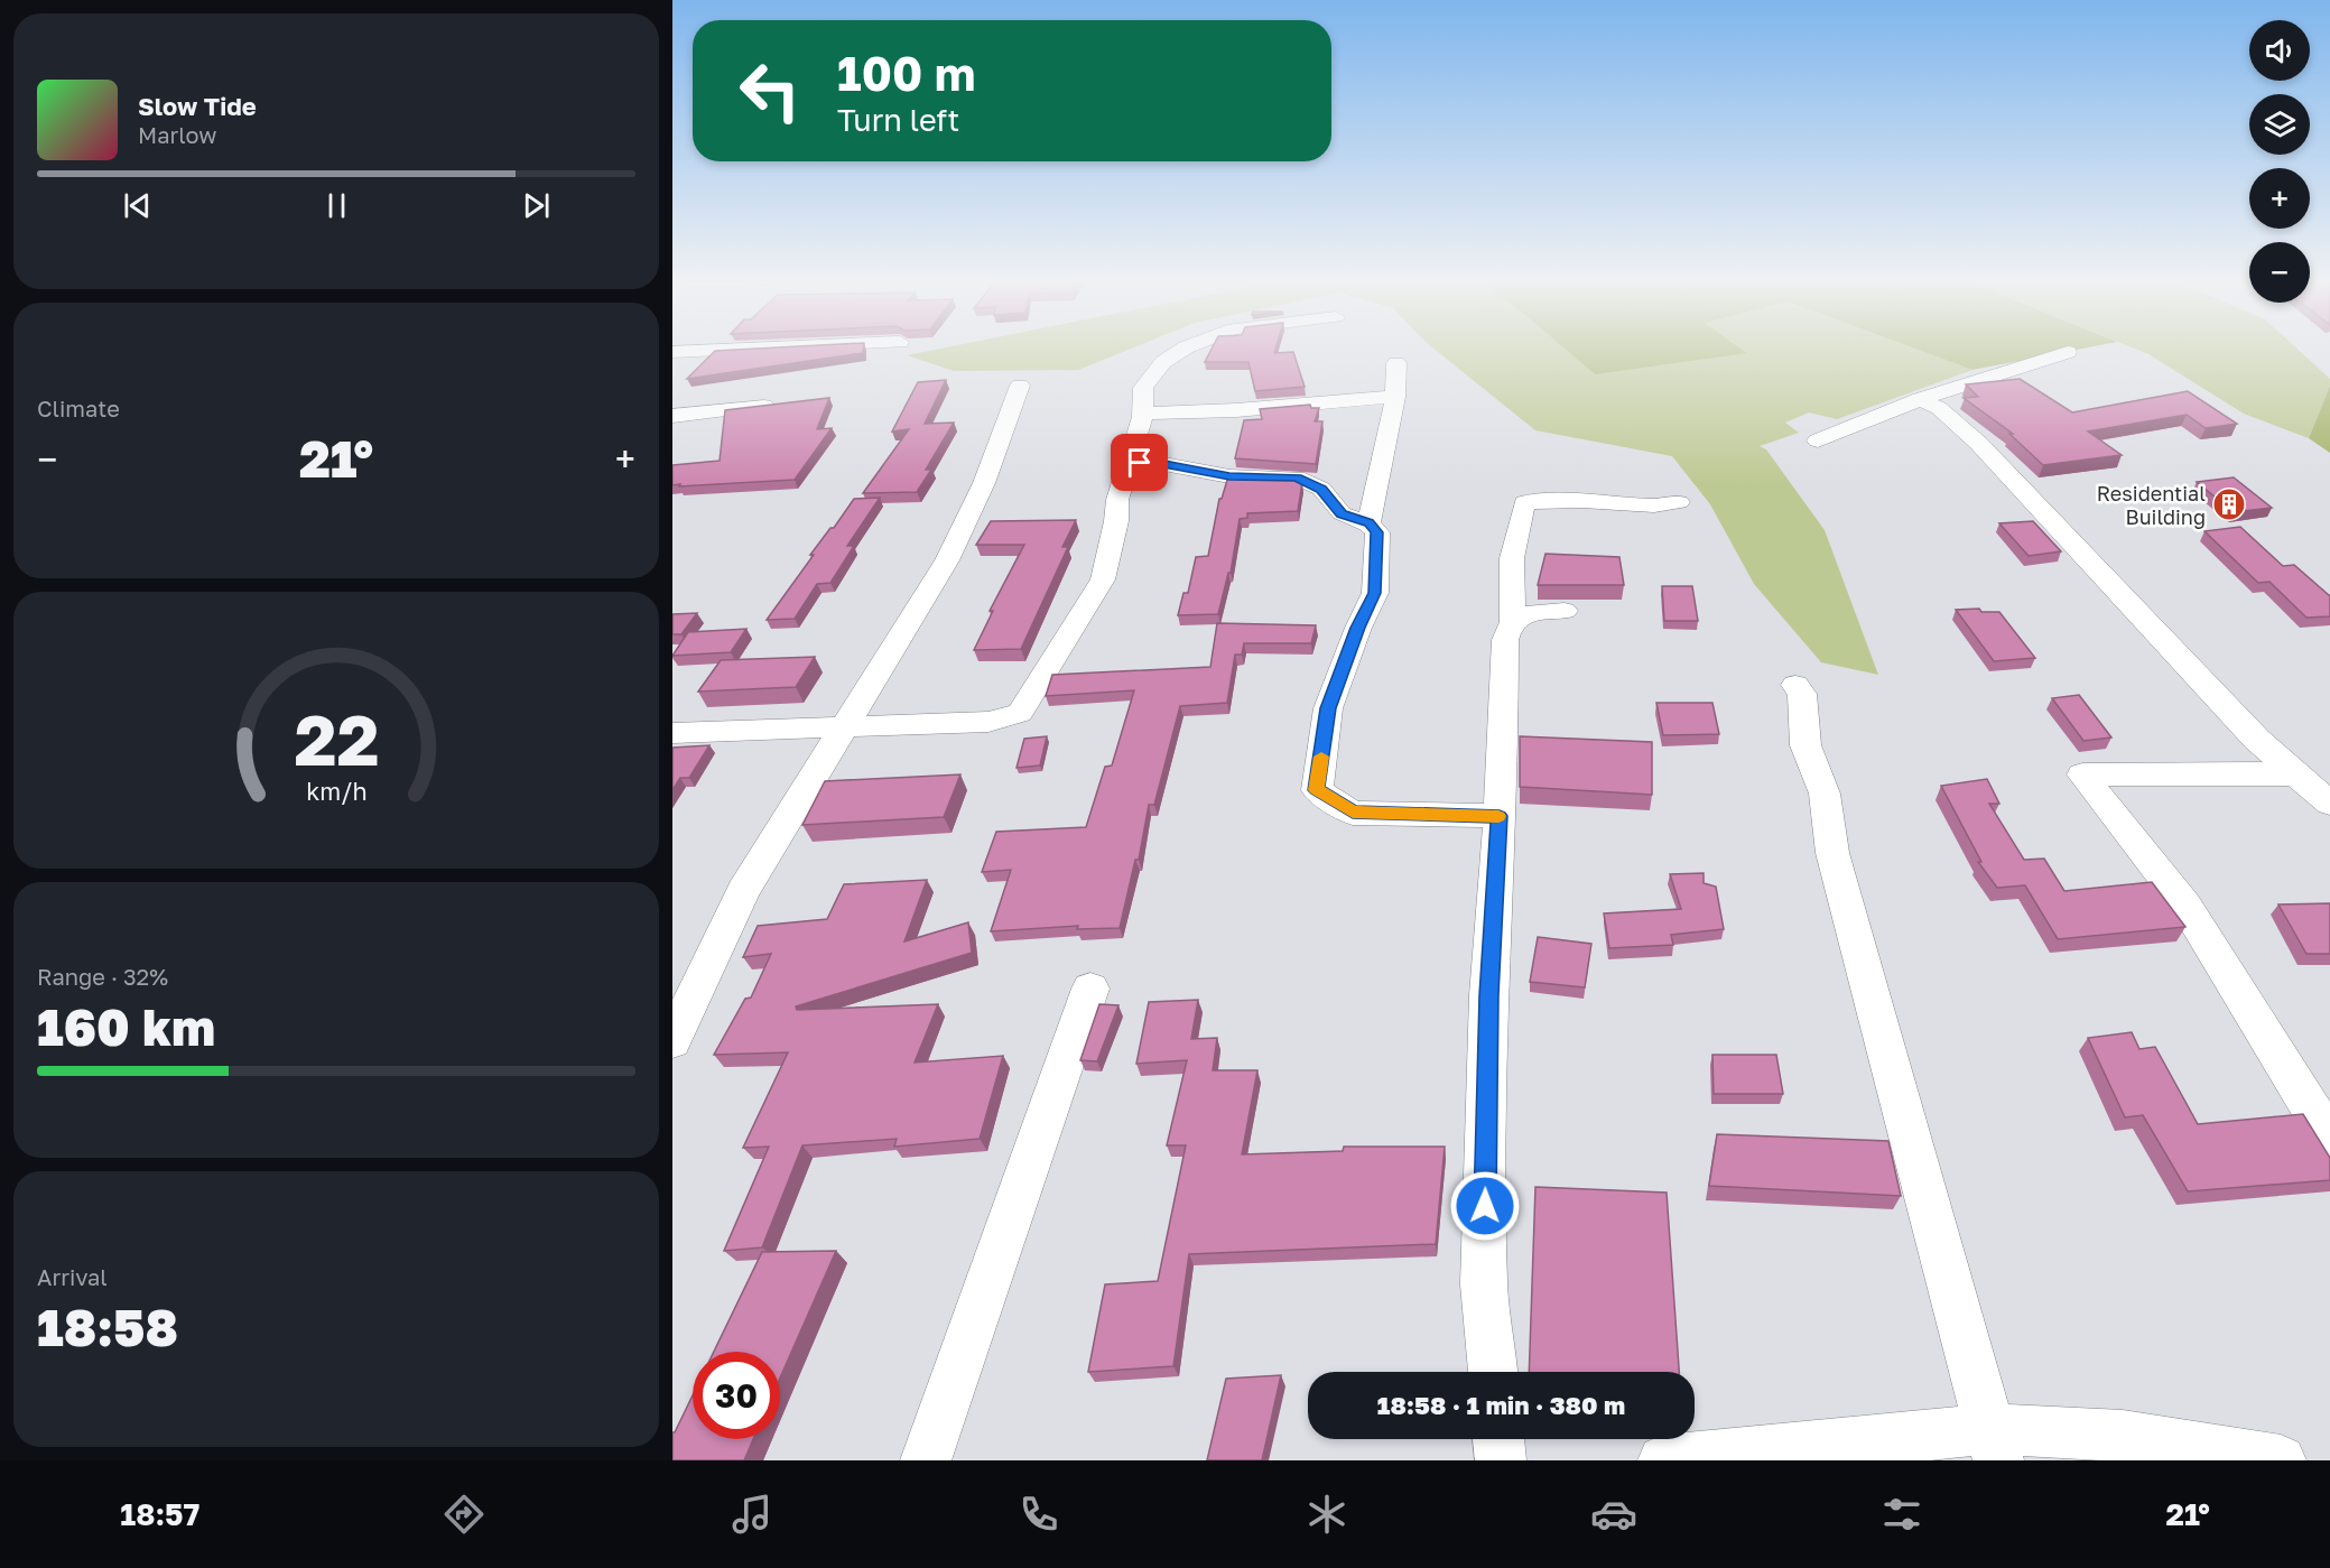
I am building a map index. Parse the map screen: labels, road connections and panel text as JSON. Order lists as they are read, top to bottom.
{
  "places": {
    "building": ["Residential Building"]
  },
  "page": {
    "map_buttons": ["+", "−"],
    "turn": ["100 m", "Turn left"],
    "song": ["Slow Tide", "Marlow"],
    "tile": [
      "Climate",
      ["Range · 32%", "160 km"],
      ["Arrival", "18:58"]
    ],
    "heat": ["−", "21°", "+"],
    "limit": "30",
    "trip": "18:58 · 1 min · 380 m",
    "tabs": ["18:57", "21°"],
    "gauge": ["22", "km/h"]
  }
}
